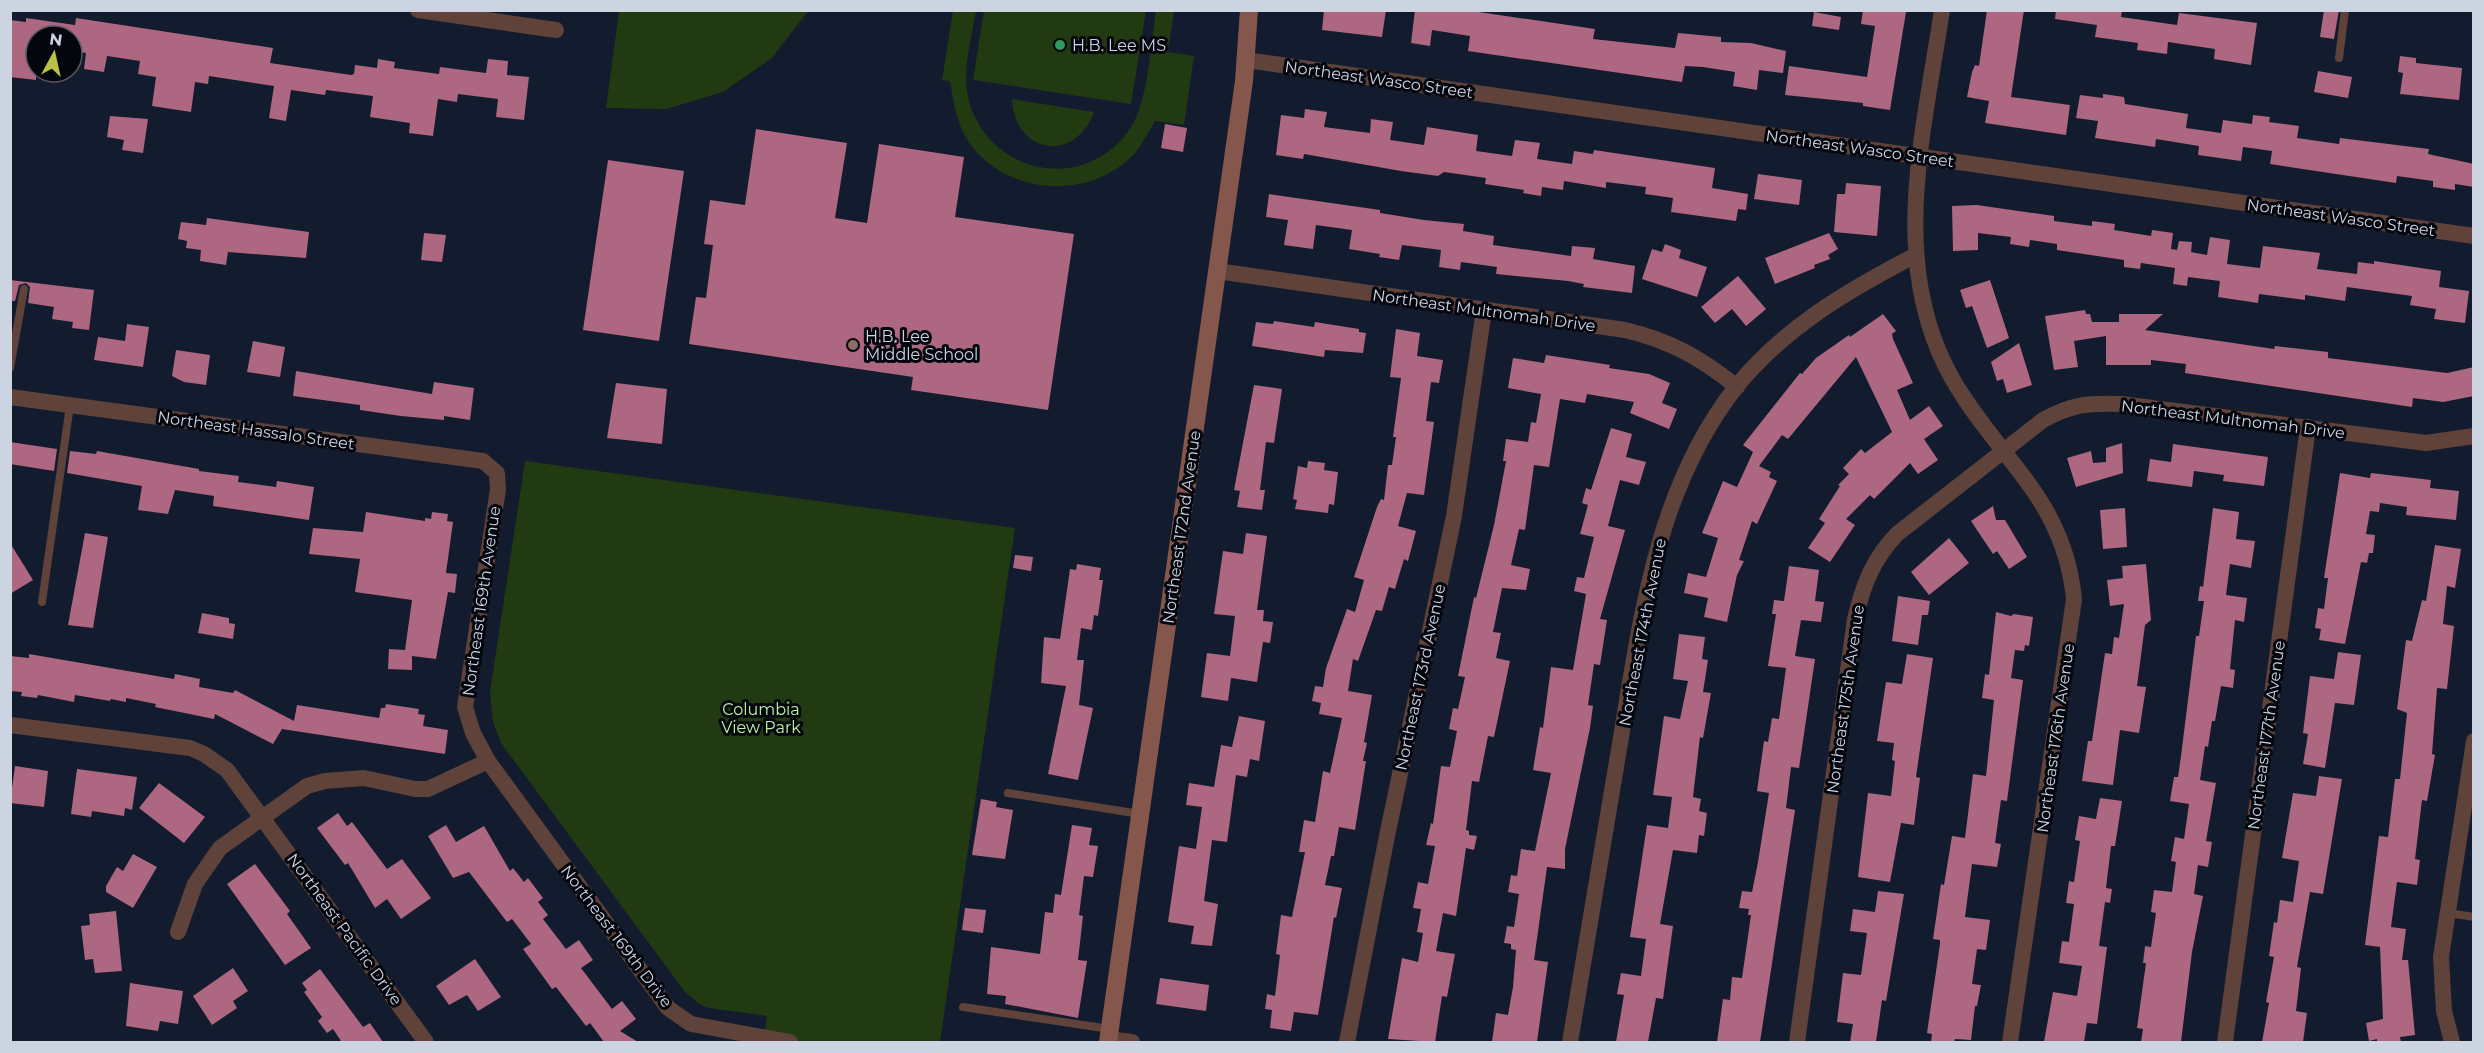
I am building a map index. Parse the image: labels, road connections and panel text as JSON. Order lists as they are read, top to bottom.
{
  "streets": {
    "street": [
      "Northeast Wasco Street",
      "Northeast Multnomah Drive",
      "Northeast Hassalo Street",
      "Northeast 172nd Avenue",
      "Northeast 169th Avenue",
      "Northeast 174th Avenue",
      "Northeast 173rd Avenue",
      "Northeast 175th Avenue",
      "Northeast 177th Avenue",
      "Northeast 176th Avenue",
      "Northeast Pacific Drive",
      "Northeast 169th Drive"
    ]
  },
  "crossings": [
    ["Northeast Wasco Street", "Northeast 172nd Avenue"],
    ["Northeast Multnomah Drive", "Northeast 172nd Avenue"],
    ["Northeast Multnomah Drive", "Northeast 174th Avenue"],
    ["Northeast Multnomah Drive", "Northeast 173rd Avenue"],
    ["Northeast Multnomah Drive", "Northeast 175th Avenue"],
    ["Northeast Multnomah Drive", "Northeast 177th Avenue"],
    ["Northeast Multnomah Drive", "Northeast 176th Avenue"],
    ["Northeast Hassalo Street", "Northeast 169th Avenue"],
    ["Northeast 169th Avenue", "Northeast 169th Drive"],
    ["Northeast 175th Avenue", "Northeast 176th Avenue"]
  ],
  "parks": ["Columbia View Park"],
  "places": ["H.B. Lee MS", "H.B. Lee Middle School"],
  "north": "top"
}
